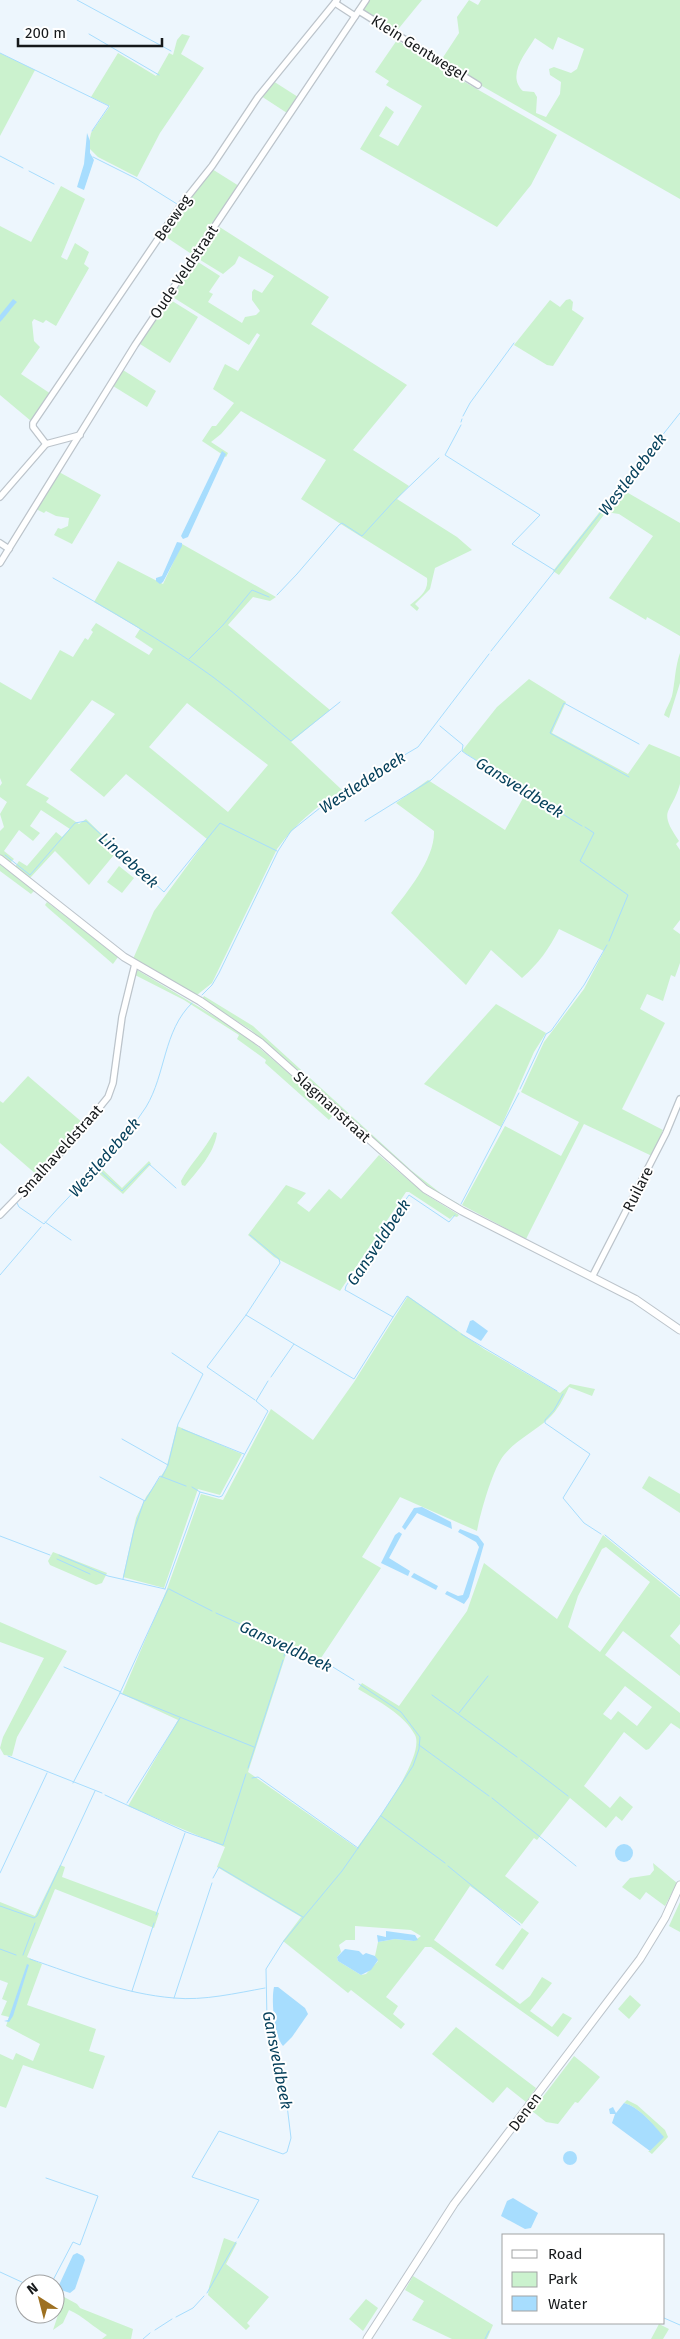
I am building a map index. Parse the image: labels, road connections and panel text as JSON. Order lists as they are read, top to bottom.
{
  "streets": {
    "main road": ["Slagmanstraat", "Denen"],
    "street": [
      "Klein Gentwegel",
      "Beeweg",
      "Oude Veldstraat",
      "Smalhaveldstraat",
      "Ruilare"
    ]
  },
  "crossings": [
    ["Klein Gentwegel", "Beeweg"],
    ["Klein Gentwegel", "Oude Veldstraat"],
    ["Slagmanstraat", "Smalhaveldstraat"],
    ["Slagmanstraat", "Ruilare"]
  ],
  "water": ["Westledebeek", "Gansveldbeek", "Lindebeek"],
  "legend": ["Road", "Park", "Water"],
  "scale_bar": "200 m",
  "north": "top left"
}
